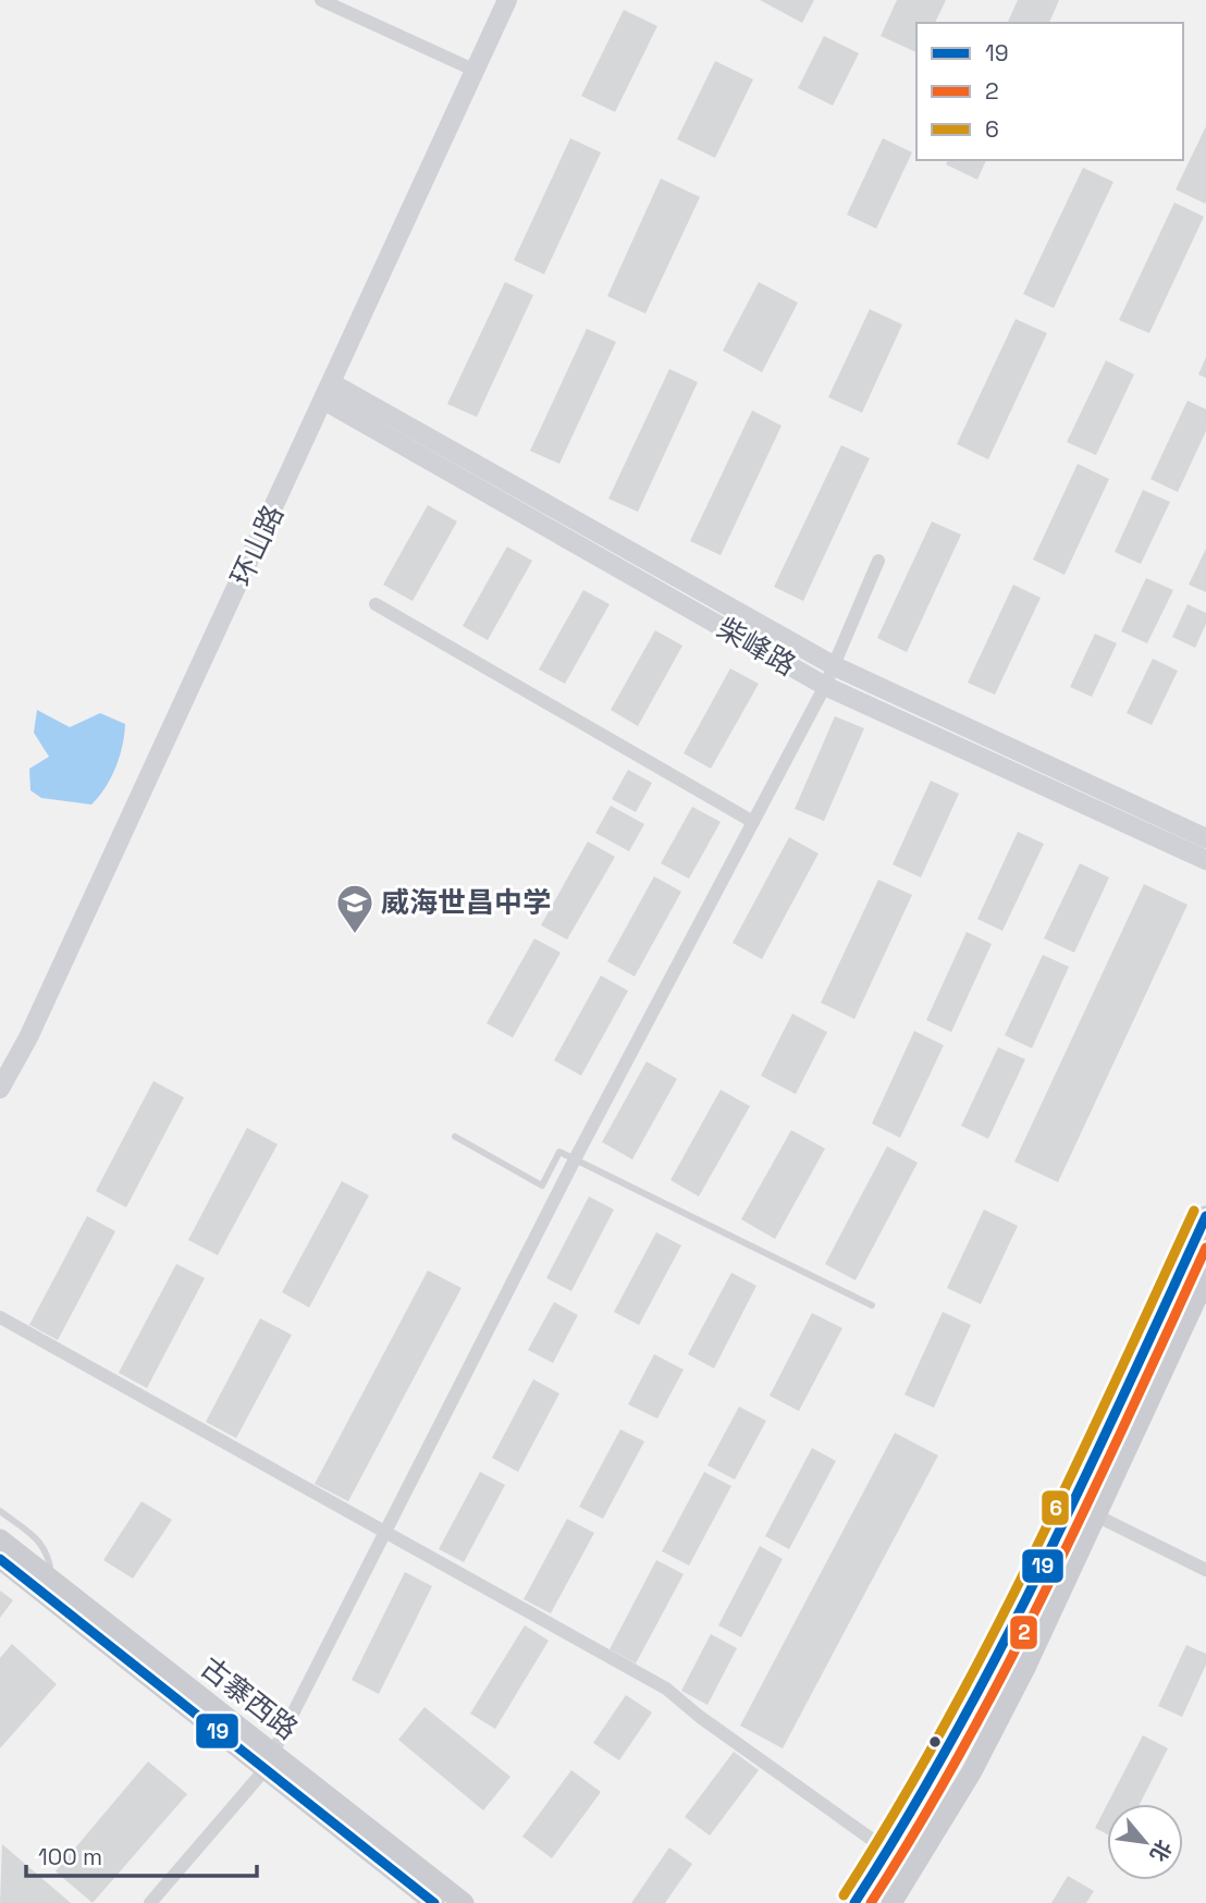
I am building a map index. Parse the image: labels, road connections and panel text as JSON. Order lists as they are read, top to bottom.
{
  "streets": {
    "main road": ["古寨西路"],
    "street": ["环山路", "柴峰路"]
  },
  "crossings": [
    ["环山路", "柴峰路"]
  ],
  "places": {
    "school or university": ["威海世昌中学"]
  },
  "lines": ["transit line 6", "transit line 19", "transit line 2"],
  "legend": ["19", "2", "6"],
  "scale_bar": "100 m",
  "north": "bottom right"
}
